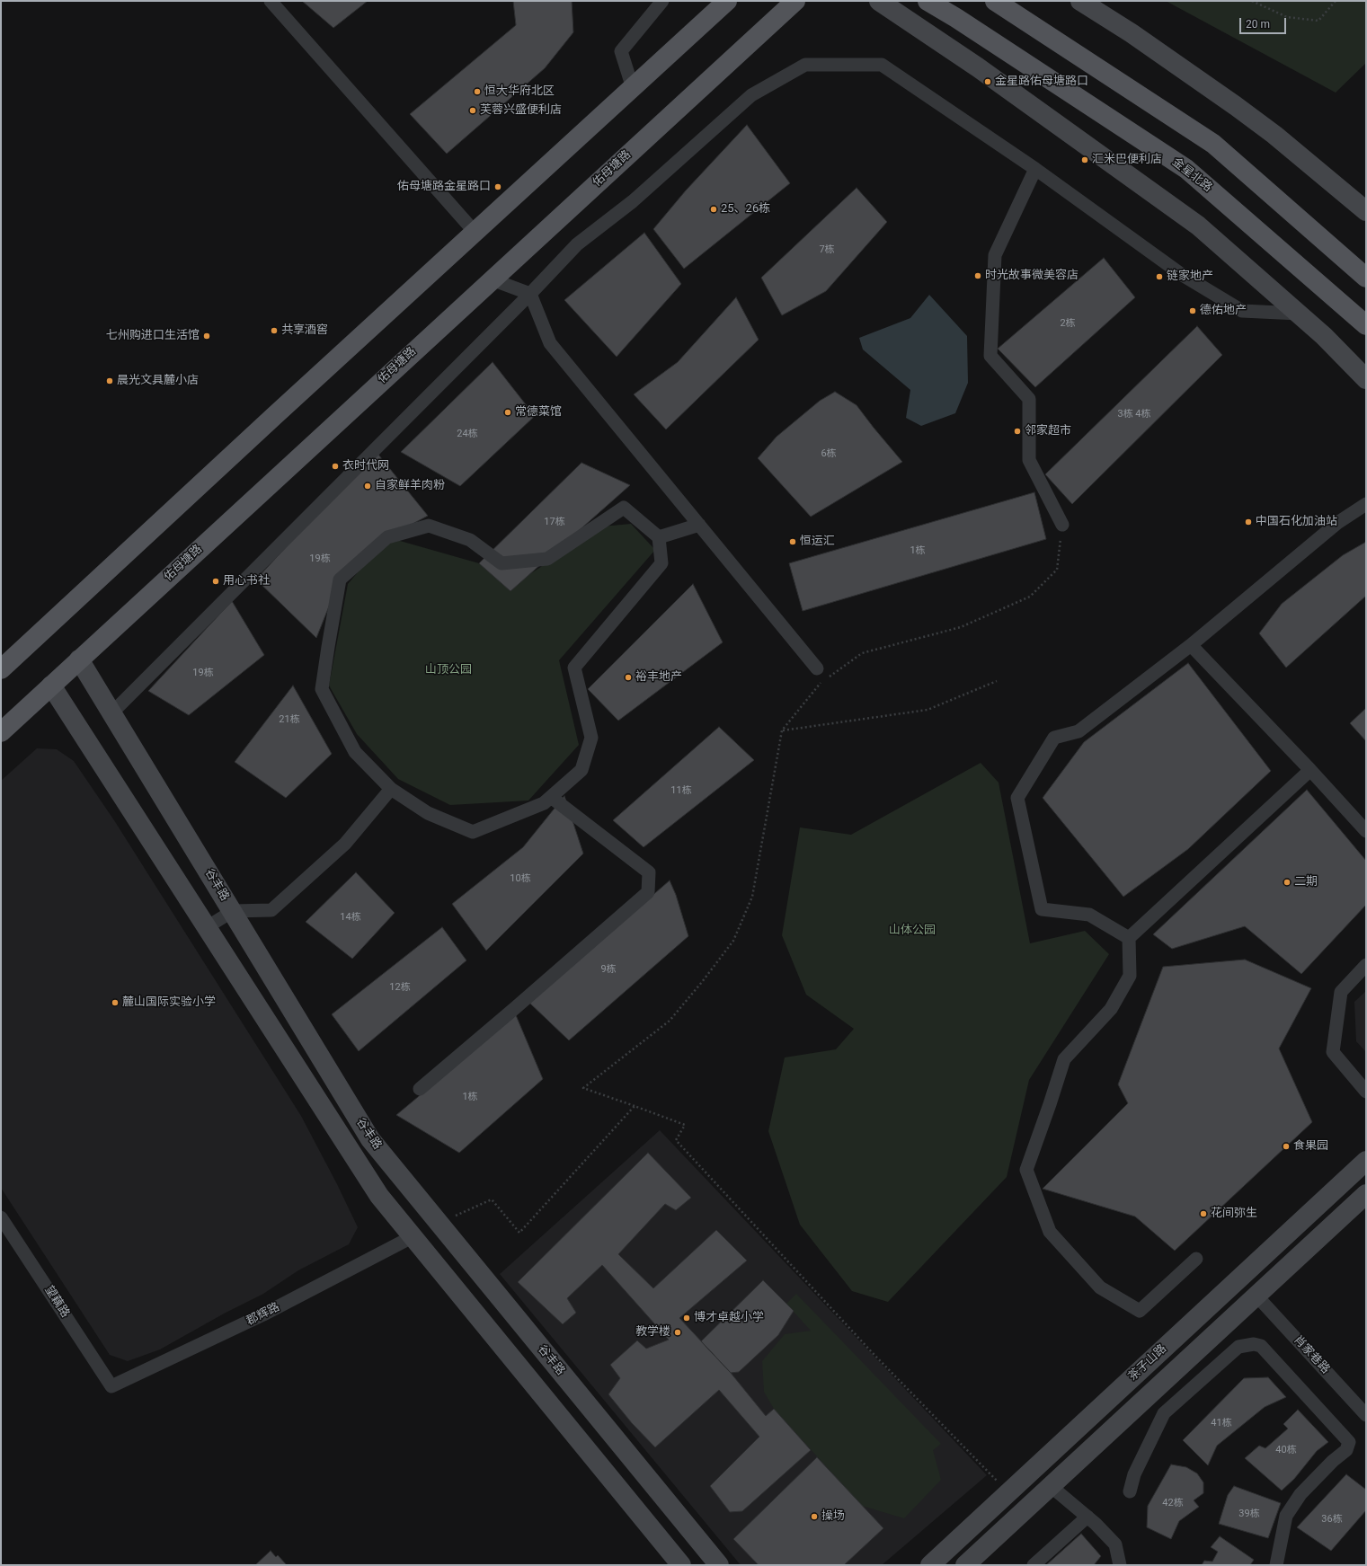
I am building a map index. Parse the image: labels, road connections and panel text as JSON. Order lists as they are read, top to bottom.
{
  "streets": {
    "main road": ["佑母塘路", "金星北路"],
    "street": [
      "谷丰路",
      "望藕路",
      "郡辉路",
      "肖家巷路",
      "茶子山路"
    ]
  },
  "crossings": [
    ["佑母塘路", "谷丰路"],
    ["谷丰路", "郡辉路"],
    ["望藕路", "郡辉路"],
    ["肖家巷路", "茶子山路"]
  ],
  "parks": ["山顶公园", "山体公园"],
  "places": [
    "金星路佑母塘路口",
    "恒大华府北区",
    "芙蓉兴盛便利店",
    "汇米巴便利店",
    "佑母塘路金星路口",
    "25、26栋",
    "时光故事微美容店",
    "链家地产",
    "德佑地产",
    "共享酒窖",
    "七州购进口生活馆",
    "晨光文具麓小店",
    "常德菜馆",
    "邻家超市",
    "衣时代网",
    "自家鲜羊肉粉",
    "中国石化加油站",
    "恒运汇",
    "用心书社",
    "裕丰地产",
    "二期",
    "麓山国际实验小学",
    "食果园",
    "花间弥生",
    "博才卓越小学",
    "教学楼",
    "操场"
  ],
  "house_numbers": [
    "7栋",
    "2栋",
    "3栋 4栋",
    "24栋",
    "6栋",
    "17栋",
    "1栋",
    "19栋",
    "19栋",
    "21栋",
    "11栋",
    "10栋",
    "14栋",
    "9栋",
    "12栋",
    "1栋",
    "41栋",
    "40栋",
    "42栋",
    "39栋",
    "36栋"
  ],
  "scale_bar": "20 m"
}
